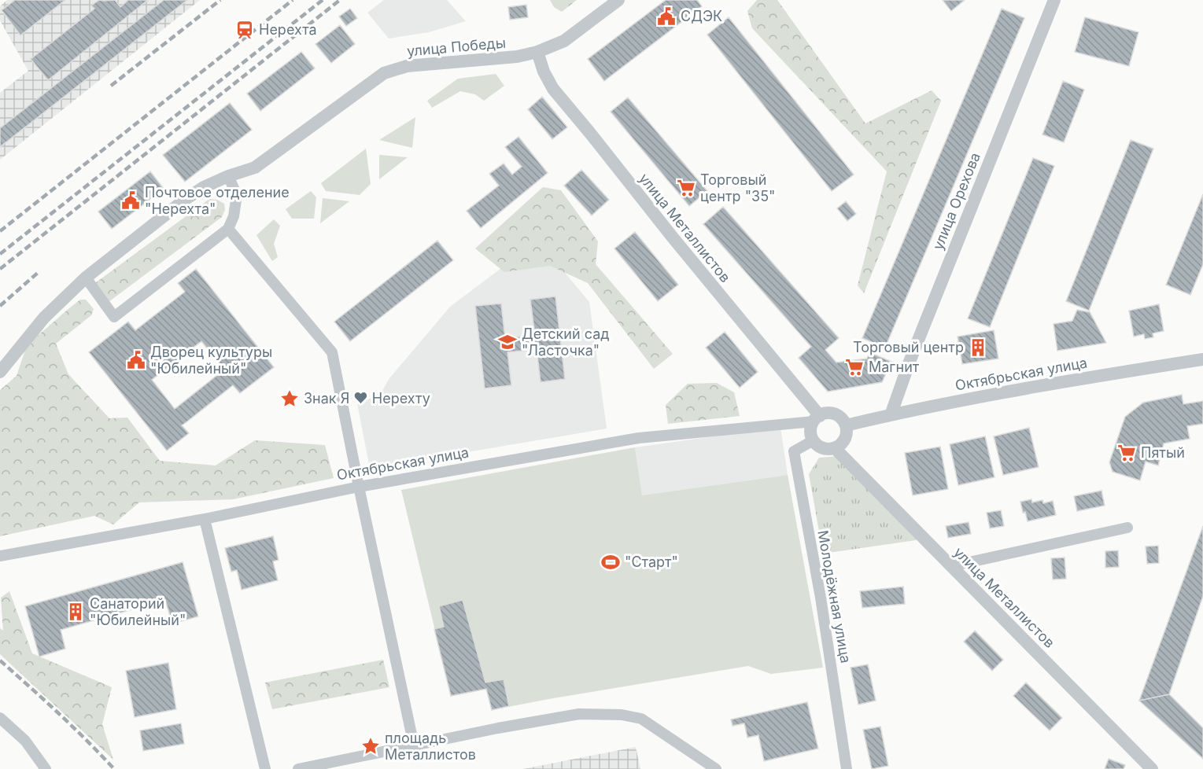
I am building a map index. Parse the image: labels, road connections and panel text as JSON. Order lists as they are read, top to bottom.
{
  "streets": {
    "street": [
      "улица Победы",
      "улица Орехова",
      "улица Металлистов",
      "Октябрьская улица",
      "Молодёжная улица"
    ]
  },
  "crossings": [
    ["улица Победы", "улица Металлистов"],
    ["улица Орехова", "Октябрьская улица"],
    ["улица Металлистов", "Октябрьская улица"],
    ["улица Металлистов", "Молодёжная улица"],
    ["Октябрьская улица", "Молодёжная улица"]
  ],
  "places": {
    "public building": ["СДЭК", "Почтовое отделение \"Нерехта\"", "Дворец культуры \"Юбилейный\""],
    "station": ["Нерехта"],
    "supermarket": ["Торговый центр \"35\"", "Магнит", "Пятый"],
    "school or university": ["Детский сад \"Ласточка\""],
    "building": ["Торговый центр", "Санаторий \"Юбилейный\""],
    "place": ["Знак Я ❤ Нерехту", "площадь Металлистов"],
    "sports": ["\"Старт\""]
  }
}
